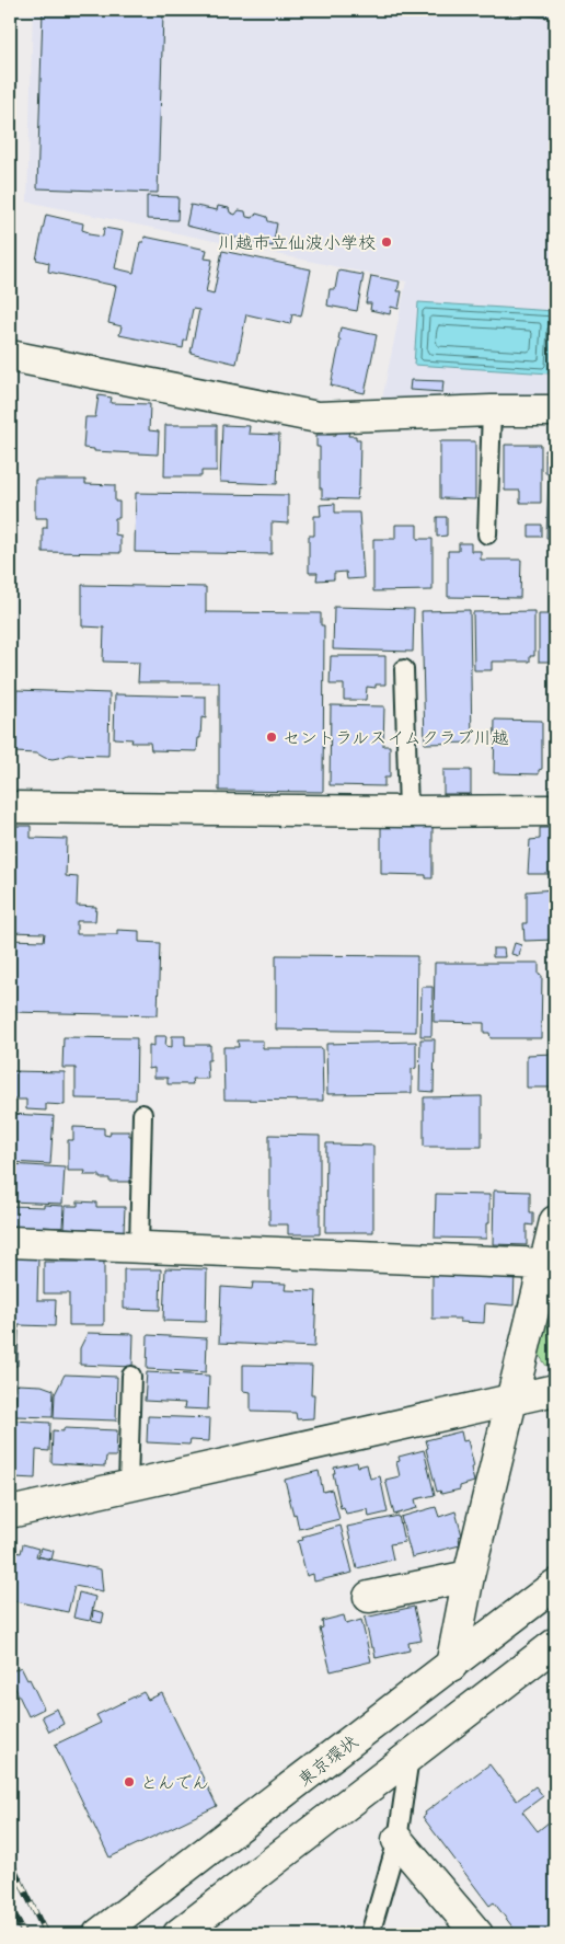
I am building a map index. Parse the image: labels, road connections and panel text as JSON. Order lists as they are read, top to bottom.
{
  "streets": {
    "main road": ["東京環状"]
  },
  "places": ["川越市立仙波小学校", "セントラルスイムクラブ川越", "とんでん"]
}
